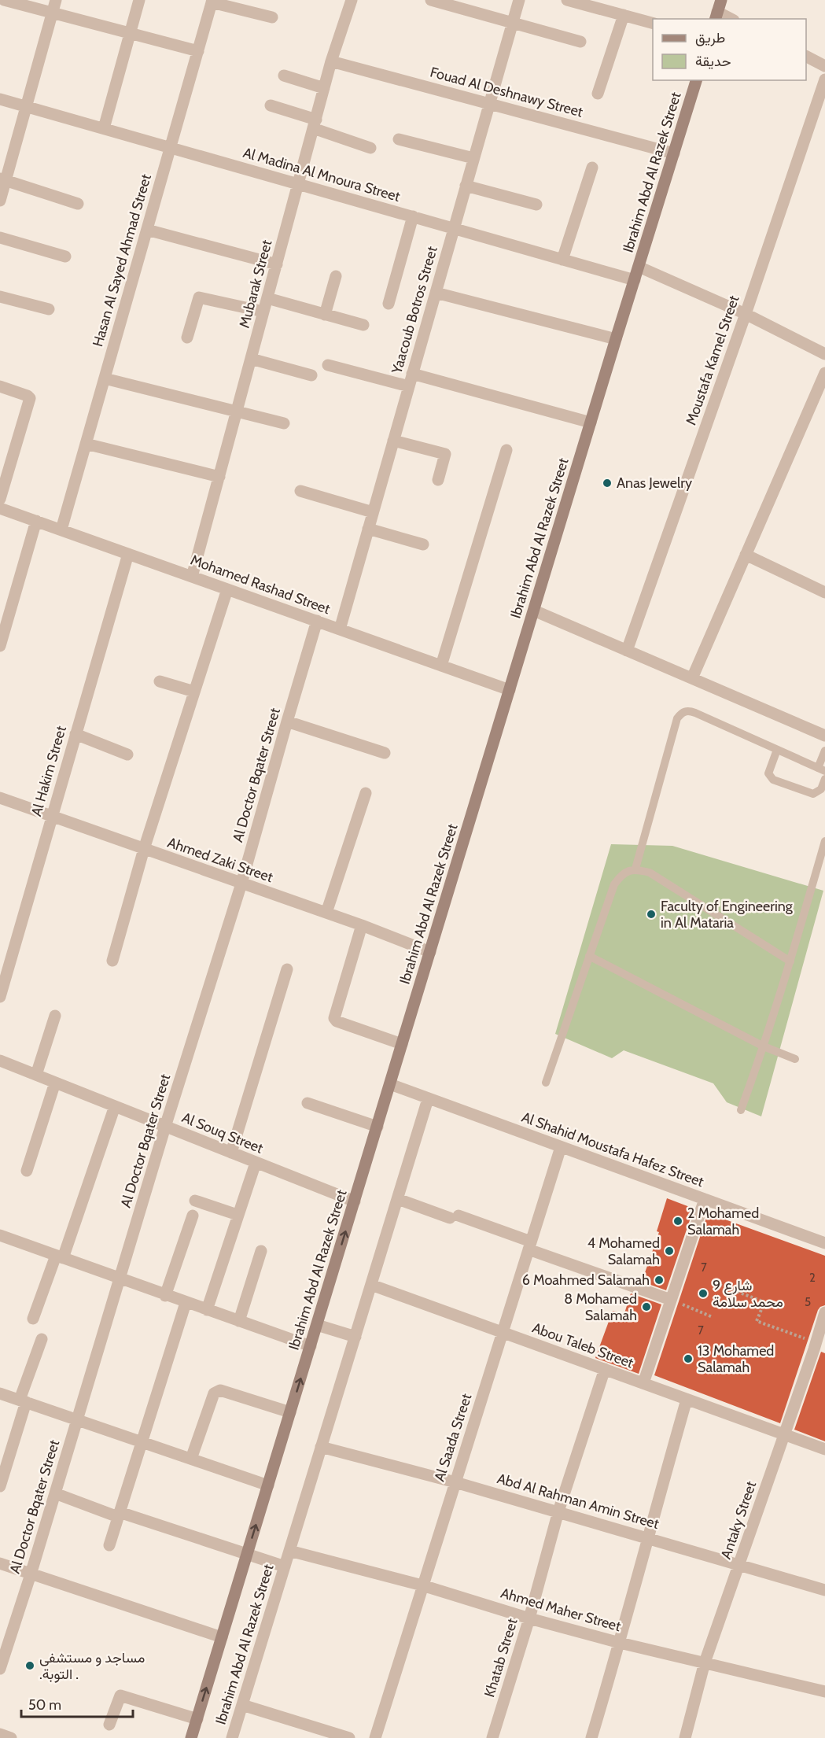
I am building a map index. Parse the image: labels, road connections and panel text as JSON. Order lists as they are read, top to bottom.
{
  "streets": {
    "main road": ["Ibrahim Abd Al Razek Street"],
    "street": [
      "Fouad Al Deshnawy Street",
      "Al Madina Al Mnoura Street",
      "Hasan Al Sayed Ahmad Street",
      "Mubarak Street",
      "Yaacoub Botros Street",
      "Moustafa Kamel Street",
      "Mohamed Rashad Street",
      "Al Hakim Street",
      "Al Doctor Bqater Street",
      "Ahmed Zaki Street",
      "Al Souq Street",
      "Al Shahid Moustafa Hafez Street",
      "Abou Taleb Street",
      "Al Saada Street",
      "Abd Al Rahman Amin Street",
      "Antaky Street",
      "Ahmed Maher Street",
      "Khatab Street"
    ]
  },
  "crossings": [
    ["Fouad Al Deshnawy Street", "Ibrahim Abd Al Razek Street"],
    ["Fouad Al Deshnawy Street", "Mubarak Street"],
    ["Fouad Al Deshnawy Street", "Yaacoub Botros Street"],
    ["Ibrahim Abd Al Razek Street", "Al Madina Al Mnoura Street"],
    ["Ibrahim Abd Al Razek Street", "Mohamed Rashad Street"],
    ["Ibrahim Abd Al Razek Street", "Ahmed Zaki Street"],
    ["Ibrahim Abd Al Razek Street", "Al Souq Street"],
    ["Ibrahim Abd Al Razek Street", "Al Shahid Moustafa Hafez Street"],
    ["Ibrahim Abd Al Razek Street", "Abou Taleb Street"],
    ["Ibrahim Abd Al Razek Street", "Abd Al Rahman Amin Street"],
    ["Ibrahim Abd Al Razek Street", "Ahmed Maher Street"],
    ["Al Madina Al Mnoura Street", "Hasan Al Sayed Ahmad Street"],
    ["Al Madina Al Mnoura Street", "Mubarak Street"],
    ["Al Madina Al Mnoura Street", "Yaacoub Botros Street"],
    ["Hasan Al Sayed Ahmad Street", "Mohamed Rashad Street"],
    ["Mubarak Street", "Mohamed Rashad Street"],
    ["Yaacoub Botros Street", "Mohamed Rashad Street"],
    ["Mohamed Rashad Street", "Al Hakim Street"],
    ["Mohamed Rashad Street", "Al Doctor Bqater Street"],
    ["Al Hakim Street", "Ahmed Zaki Street"],
    ["Al Doctor Bqater Street", "Ahmed Zaki Street"],
    ["Al Doctor Bqater Street", "Al Souq Street"],
    ["Al Shahid Moustafa Hafez Street", "Al Saada Street"],
    ["Abou Taleb Street", "Al Saada Street"],
    ["Abou Taleb Street", "Antaky Street"],
    ["Abou Taleb Street", "Khatab Street"],
    ["Al Saada Street", "Abd Al Rahman Amin Street"],
    ["Al Saada Street", "Ahmed Maher Street"],
    ["Abd Al Rahman Amin Street", "Antaky Street"],
    ["Abd Al Rahman Amin Street", "Khatab Street"],
    ["Antaky Street", "Ahmed Maher Street"],
    ["Ahmed Maher Street", "Khatab Street"]
  ],
  "places": [
    "Anas Jewelry",
    "Faculty of Engineering in Al Mataria",
    "2 Mohamed Salamah",
    "4 Mohamed Salamah",
    "6 Moahmed Salamah",
    "9 شارع محمد سلامة",
    "8 Mohamed Salamah",
    "13 Mohamed Salamah",
    "مساجد و مستشفى .التوبة ."
  ],
  "house_numbers": [
    "7",
    "2",
    "5",
    "7"
  ],
  "legend": ["طريق", "حديقة"],
  "scale_bar": "50 m"
}
